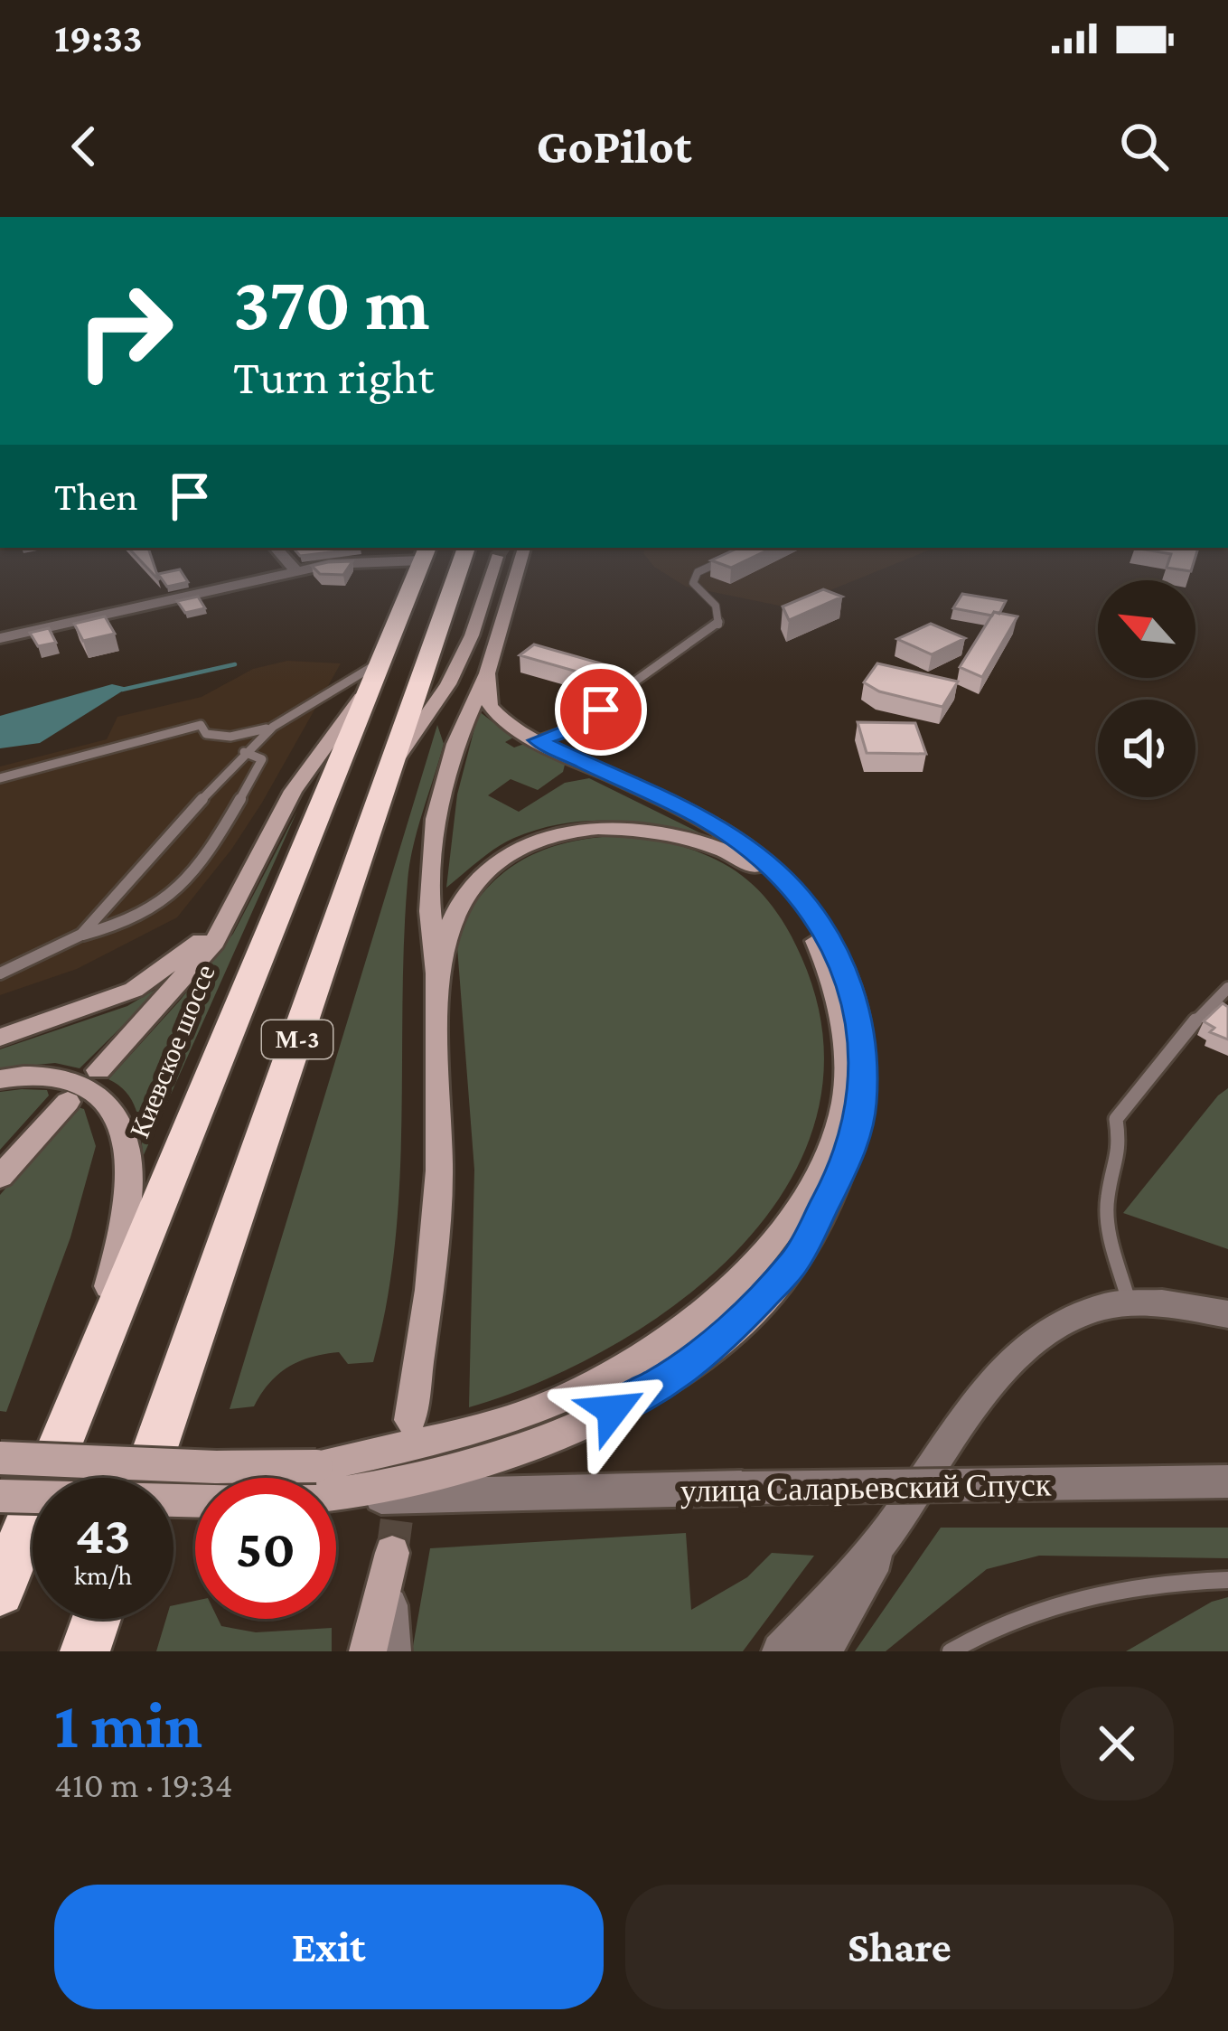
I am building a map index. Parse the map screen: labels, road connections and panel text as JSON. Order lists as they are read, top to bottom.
{
  "streets": {
    "highway": ["М-3", "Киевское шоссе"],
    "street": ["улица Саларьевский Спуск"]
  },
  "north": "top left",
  "page": {
    "status": "19:33",
    "header": "GoPilot",
    "turn": ["370 m", "Turn right"],
    "then": "Then",
    "speed": "43 km/h",
    "limit": "50",
    "heading": ["1 min", "410 m · 19:34"],
    "buttons": ["Exit", "Share"]
  }
}
